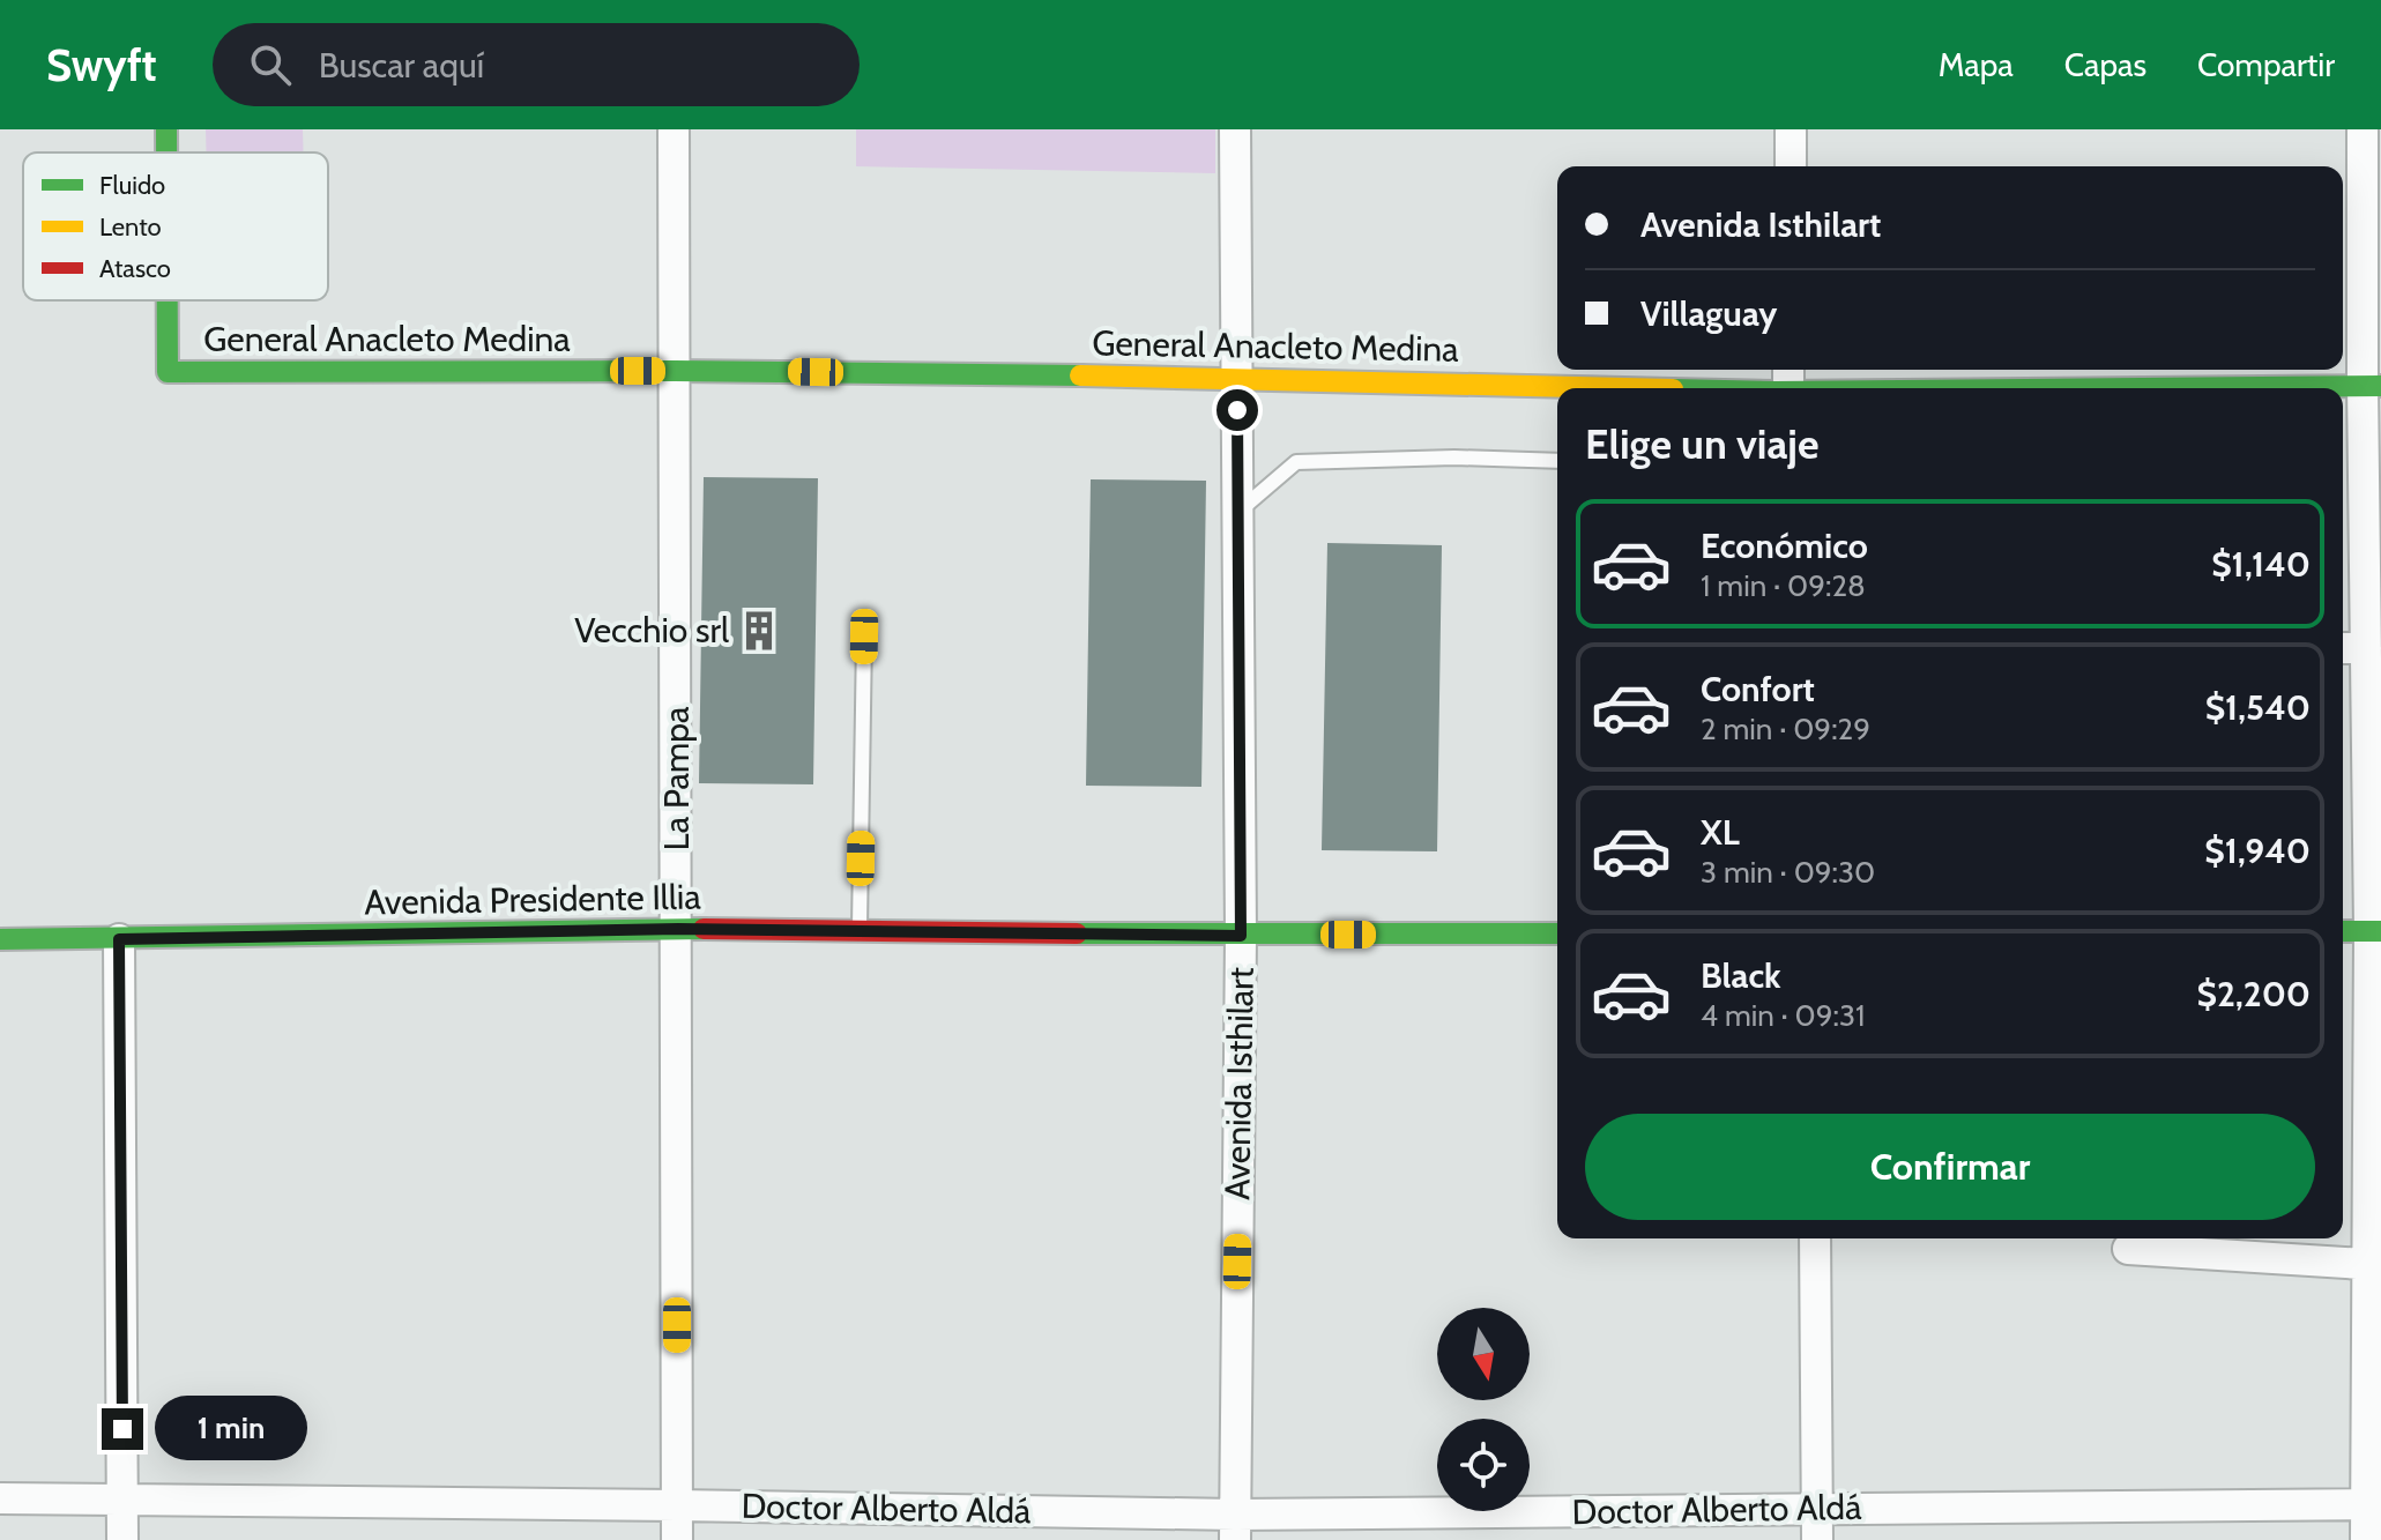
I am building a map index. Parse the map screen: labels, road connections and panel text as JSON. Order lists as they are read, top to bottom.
{
  "streets": {
    "street": [
      "General Anacleto Medina",
      "La Pampa",
      "Avenida Presidente Illia",
      "Avenida Isthilart",
      "Doctor Alberto Aldá"
    ]
  },
  "crossings": [
    ["General Anacleto Medina", "La Pampa"],
    ["General Anacleto Medina", "Avenida Isthilart"],
    ["La Pampa", "Avenida Presidente Illia"],
    ["La Pampa", "Doctor Alberto Aldá"],
    ["Avenida Presidente Illia", "Avenida Isthilart"],
    ["Avenida Isthilart", "Doctor Alberto Aldá"]
  ],
  "places": {
    "building": ["Vecchio srl"]
  },
  "legend": ["Fluido", "Lento", "Atasco"],
  "north": "bottom",
  "page": {
    "header": "Swyft",
    "search": "Buscar aquí",
    "nav": ["Mapa", "Capas", "Compartir"],
    "banner": ["Avenida Isthilart", "Villaguay"],
    "heading": "Elige un viaje",
    "list": [
      {
        "name": "Económico",
        "note": "1 min · 09:28",
        "value": "$1,140"
      },
      {
        "name": "Confort",
        "note": "2 min · 09:29",
        "value": "$1,540"
      },
      {
        "name": "XL",
        "note": "3 min · 09:30",
        "value": "$1,940"
      },
      {
        "name": "Black",
        "note": "4 min · 09:31",
        "value": "$2,200"
      }
    ],
    "buttons": "Confirmar",
    "bubble": "1 min"
  }
}
